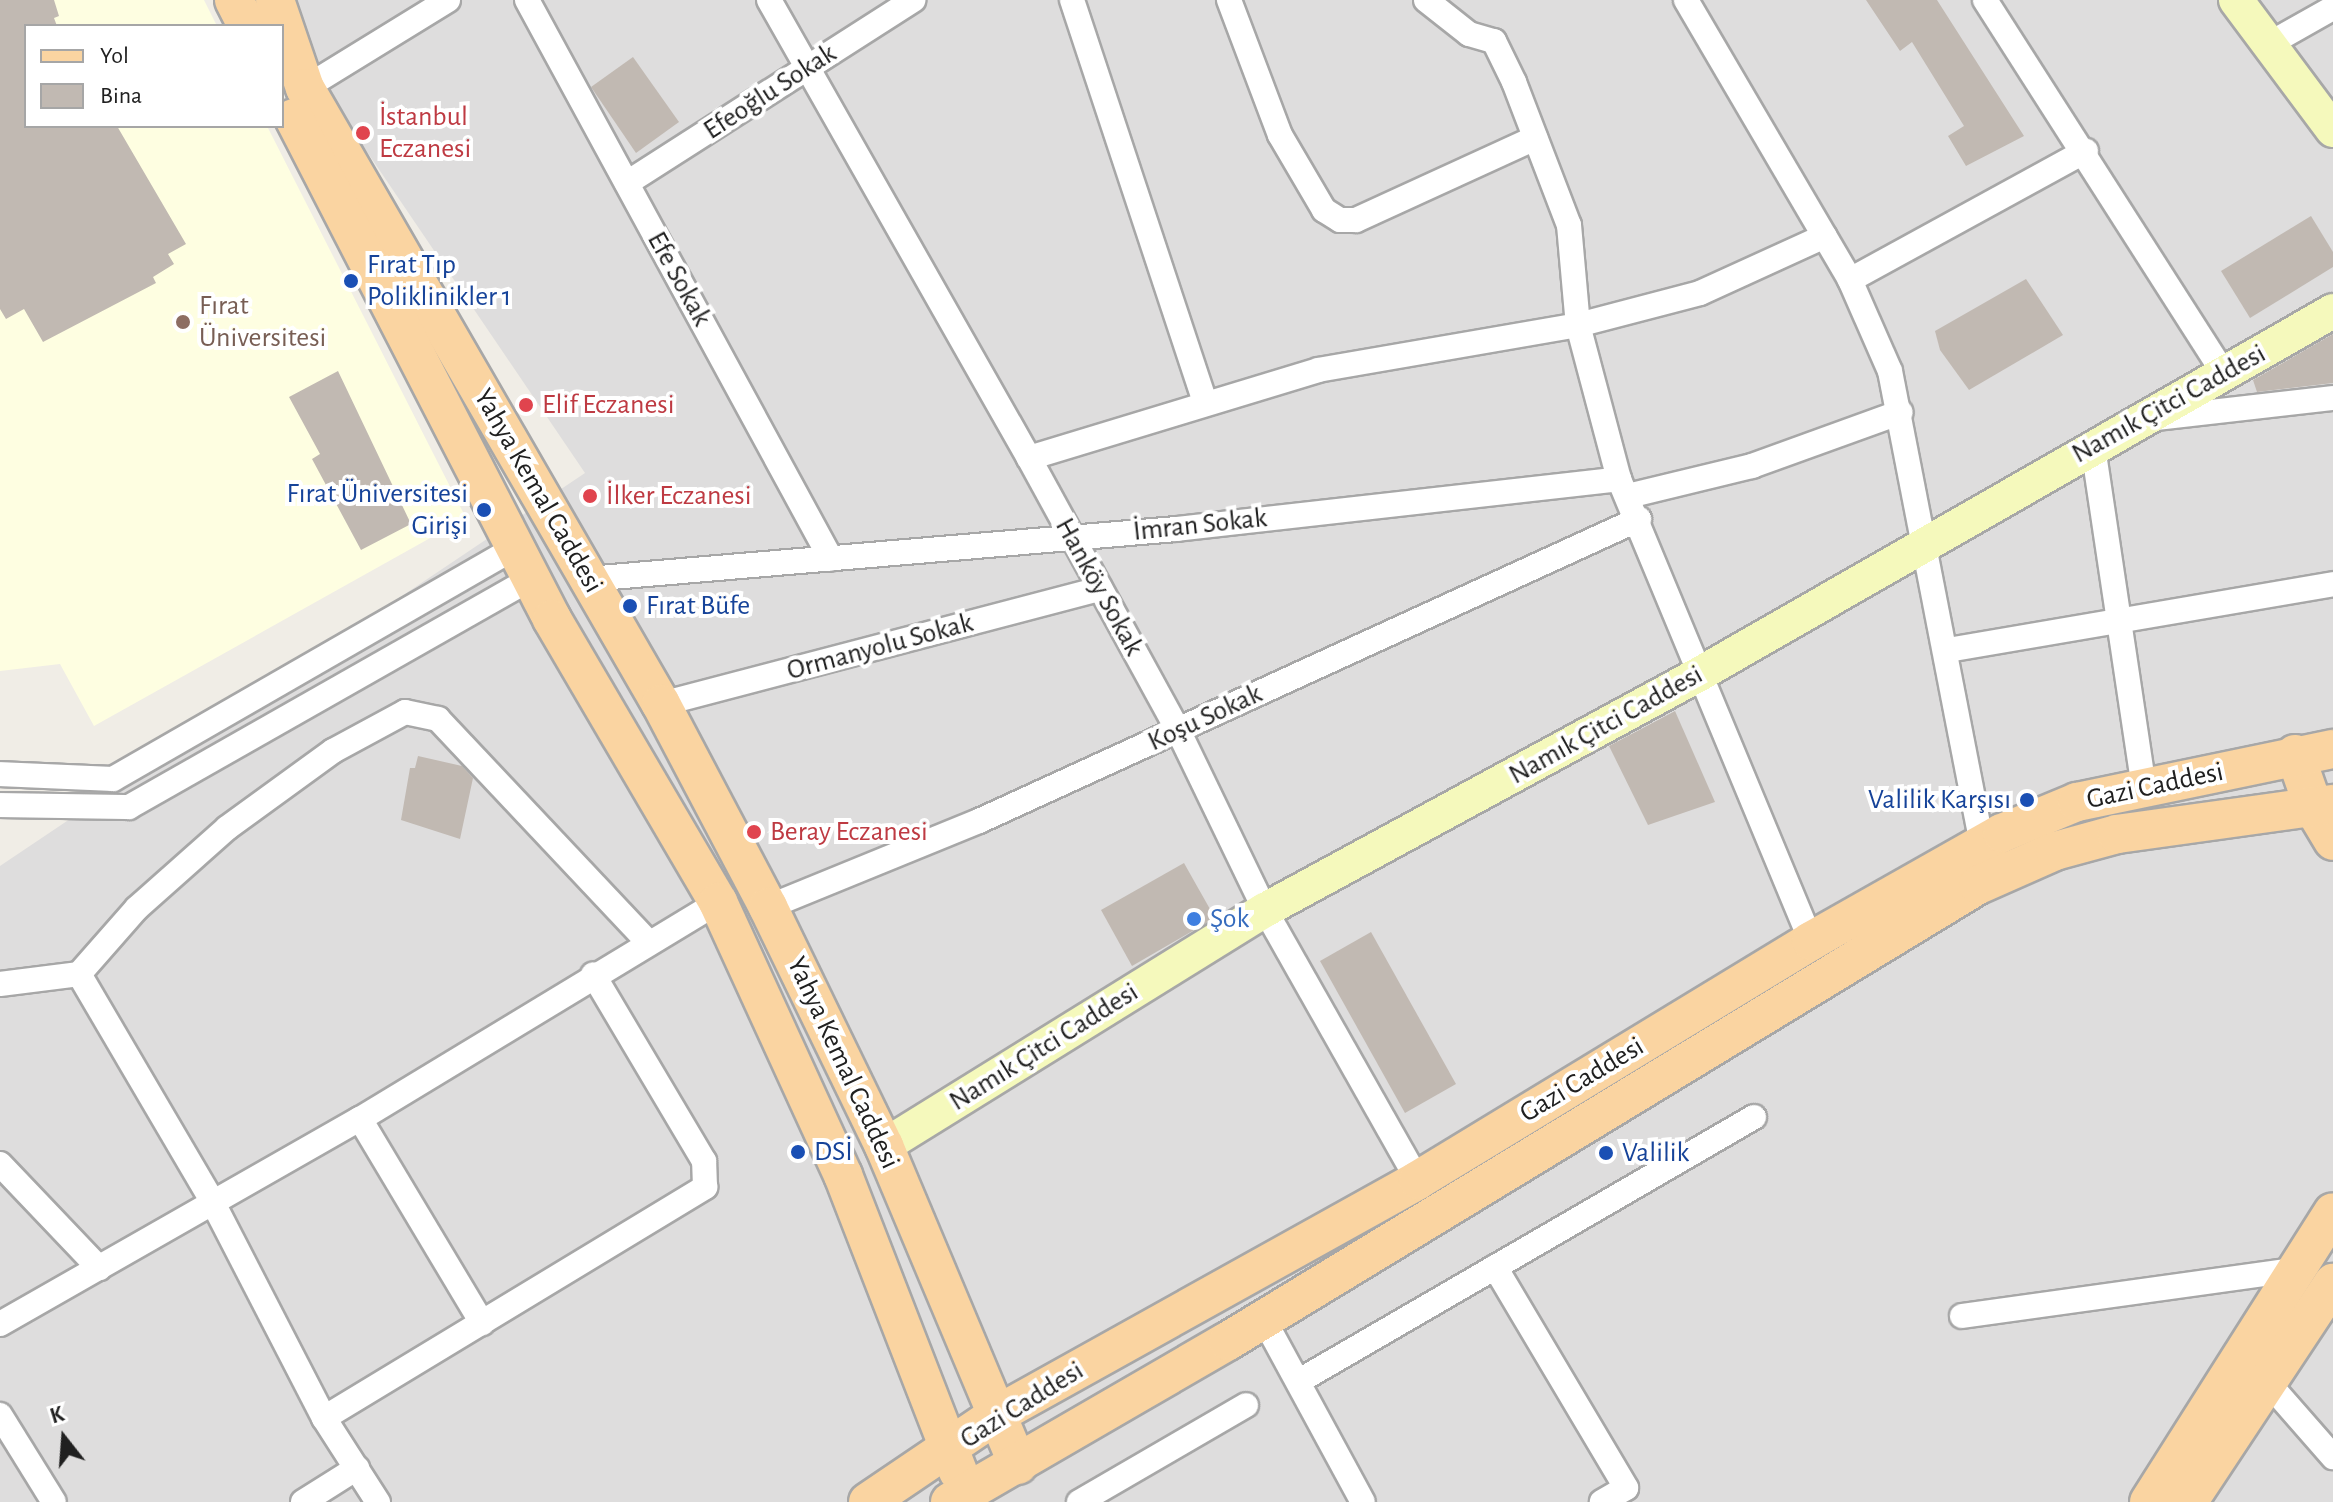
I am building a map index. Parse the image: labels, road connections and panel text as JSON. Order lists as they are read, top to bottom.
{
  "streets": {
    "main road": ["Yahya Kemal Caddesi", "Gazi Caddesi"],
    "street": [
      "Efeoğlu Sokak",
      "Efe Sokak",
      "Namık Çitci Caddesi",
      "İmran Sokak",
      "Hanköy Sokak",
      "Ormanyolu Sokak",
      "Koşu Sokak"
    ]
  },
  "crossings": [
    ["Efeoğlu Sokak", "Efe Sokak"],
    ["Efeoğlu Sokak", "Hanköy Sokak"],
    ["Efe Sokak", "İmran Sokak"],
    ["Namık Çitci Caddesi", "Yahya Kemal Caddesi"],
    ["Namık Çitci Caddesi", "Hanköy Sokak"],
    ["Yahya Kemal Caddesi", "İmran Sokak"],
    ["Yahya Kemal Caddesi", "Ormanyolu Sokak"],
    ["Yahya Kemal Caddesi", "Koşu Sokak"],
    ["Yahya Kemal Caddesi", "Gazi Caddesi"],
    ["İmran Sokak", "Hanköy Sokak"],
    ["Hanköy Sokak", "Ormanyolu Sokak"],
    ["Hanköy Sokak", "Koşu Sokak"],
    ["Hanköy Sokak", "Gazi Caddesi"]
  ],
  "places": [
    "İstanbul Eczanesi",
    "Fırat Tıp Poliklinikler 1",
    "Fırat Üniversitesi",
    "Elif Eczanesi",
    "İlker Eczanesi",
    "Fırat Üniversitesi Girişi",
    "Fırat Büfe",
    "Valilik Karşısı",
    "Beray Eczanesi",
    "Şok",
    "DSİ",
    "Valilik"
  ],
  "legend": ["Yol", "Bina"],
  "north": "top"
}
